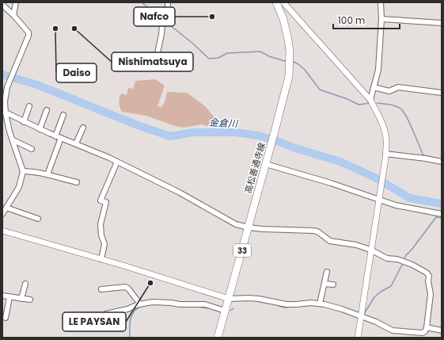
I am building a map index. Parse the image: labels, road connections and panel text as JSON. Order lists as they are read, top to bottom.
{
  "streets": {
    "main road": ["高松善通寺線", "33"]
  },
  "water": ["金倉川"],
  "places": [
    "Nafco",
    "Daiso",
    "Nishimatsuya",
    "LE PAYSAN"
  ],
  "scale_bar": "100 m"
}
